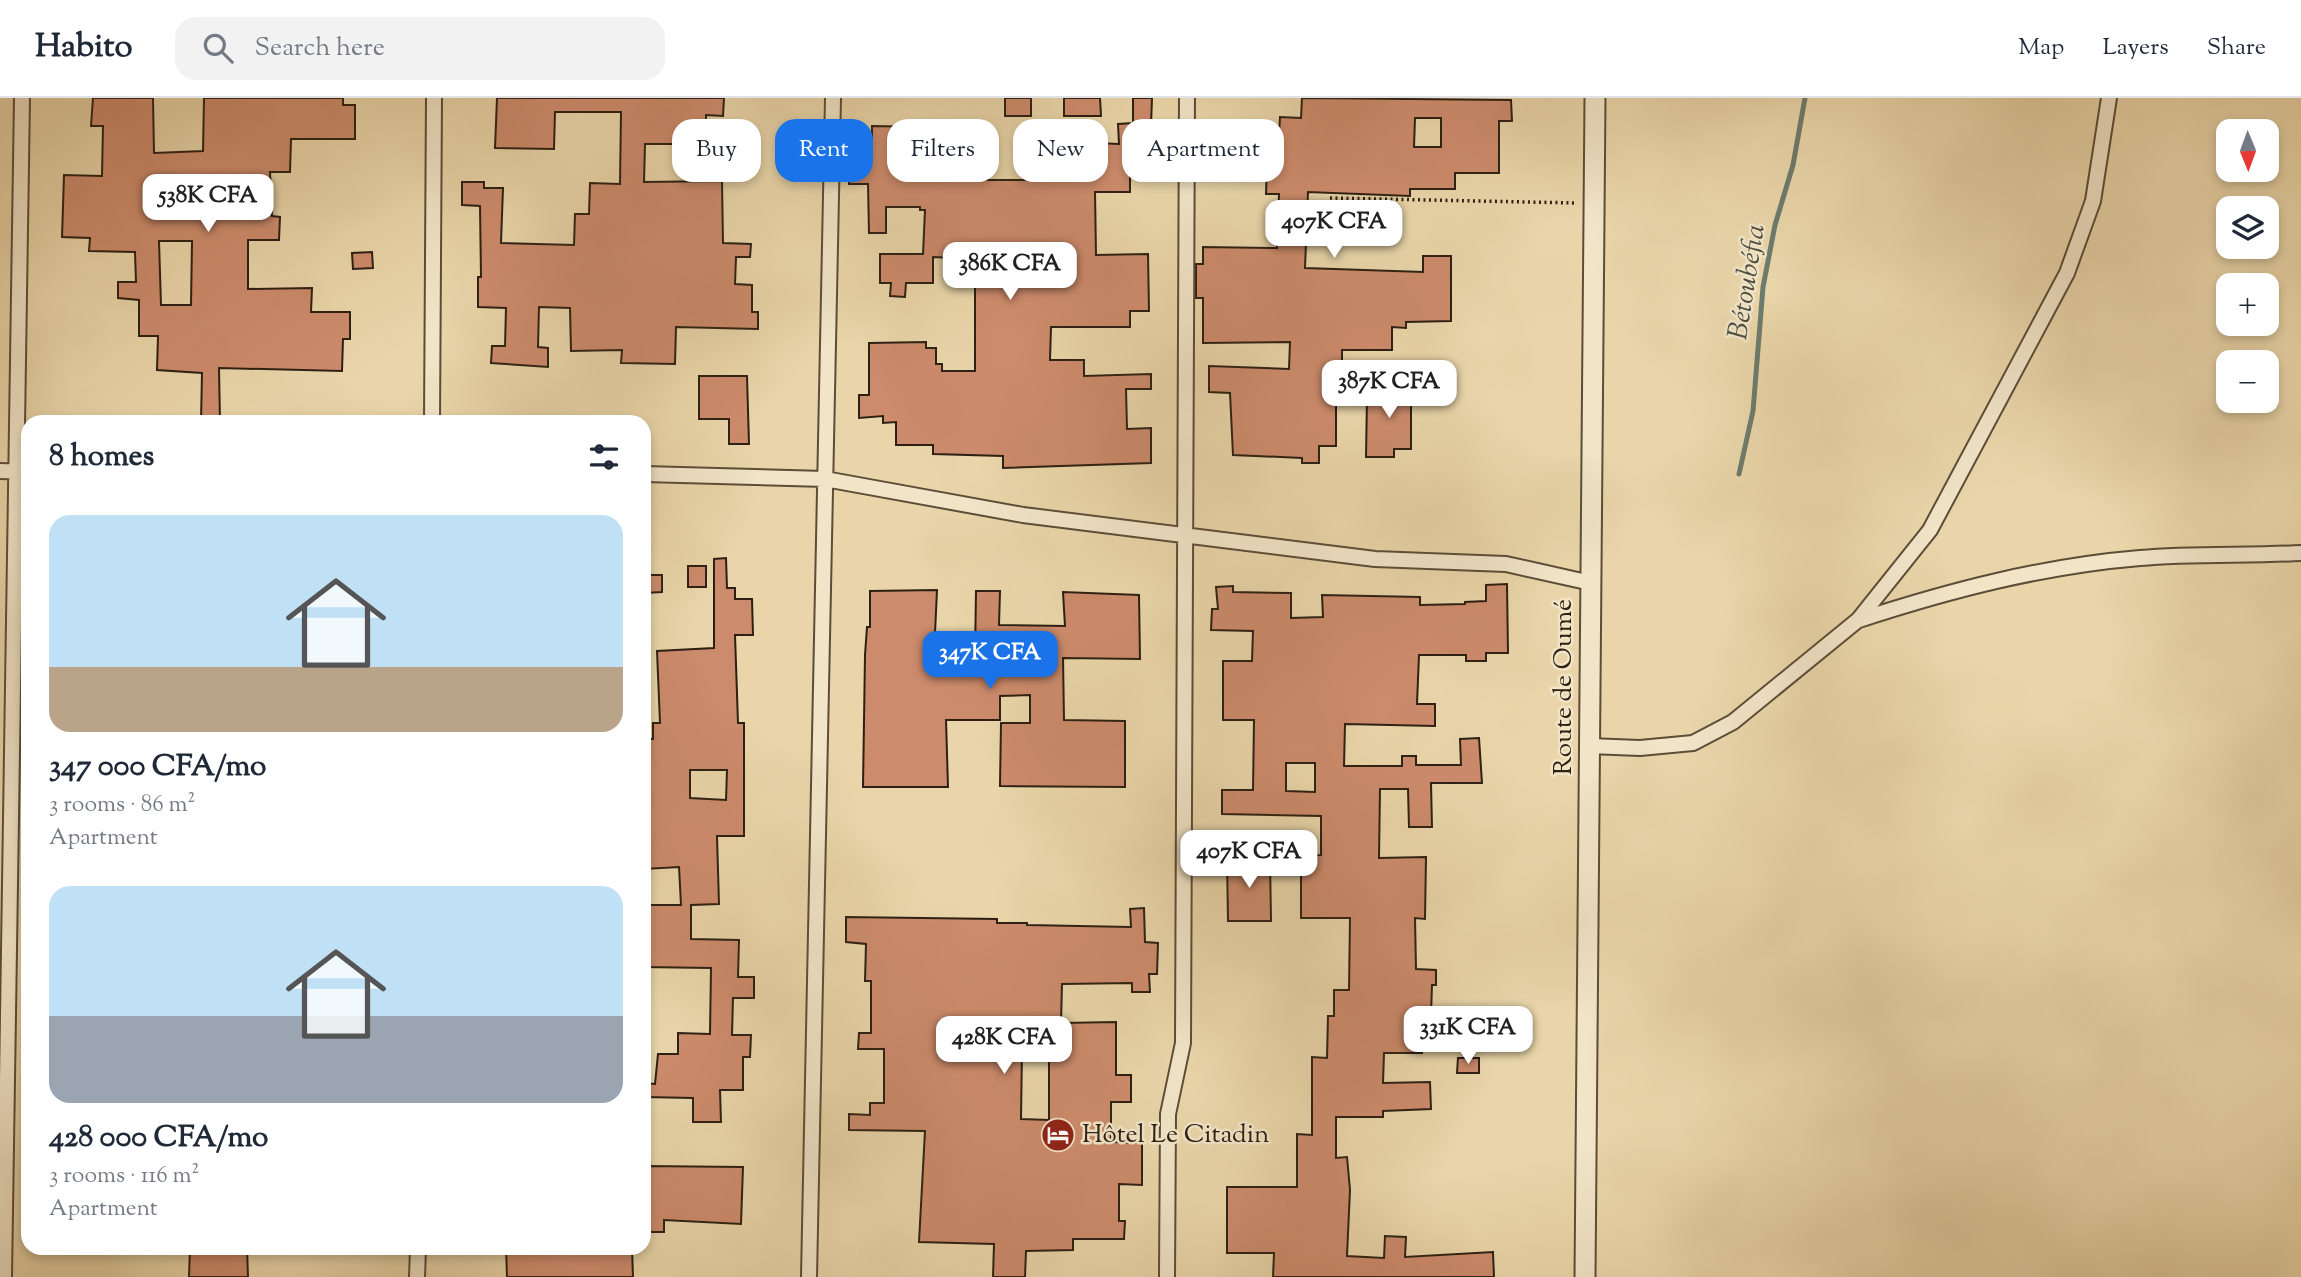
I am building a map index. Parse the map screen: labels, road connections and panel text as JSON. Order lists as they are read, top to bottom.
{
  "streets": {
    "street": ["Route de Oumé"]
  },
  "water": ["Bétoubéfia"],
  "places": {
    "hotel": ["Hôtel Le Citadin"]
  },
  "north": "bottom",
  "page": {
    "header": "Habito",
    "search": "Search here",
    "nav": ["Map", "Layers", "Share"],
    "map_buttons": ["+", "−"],
    "chip": [
      "Buy",
      "Rent",
      "Filters",
      "New",
      "Apartment"
    ],
    "price": [
      "538K CFA",
      "407K CFA",
      "386K CFA",
      "387K CFA",
      "347K CFA",
      "407K CFA",
      "331K CFA",
      "428K CFA"
    ],
    "heading": "8 homes",
    "list": [
      {
        "name": "347 000 CFA/mo",
        "note": "3 rooms · 86 m² · Apartment"
      },
      {
        "name": "428 000 CFA/mo",
        "note": "3 rooms · 116 m² · Apartment"
      }
    ]
  }
}
